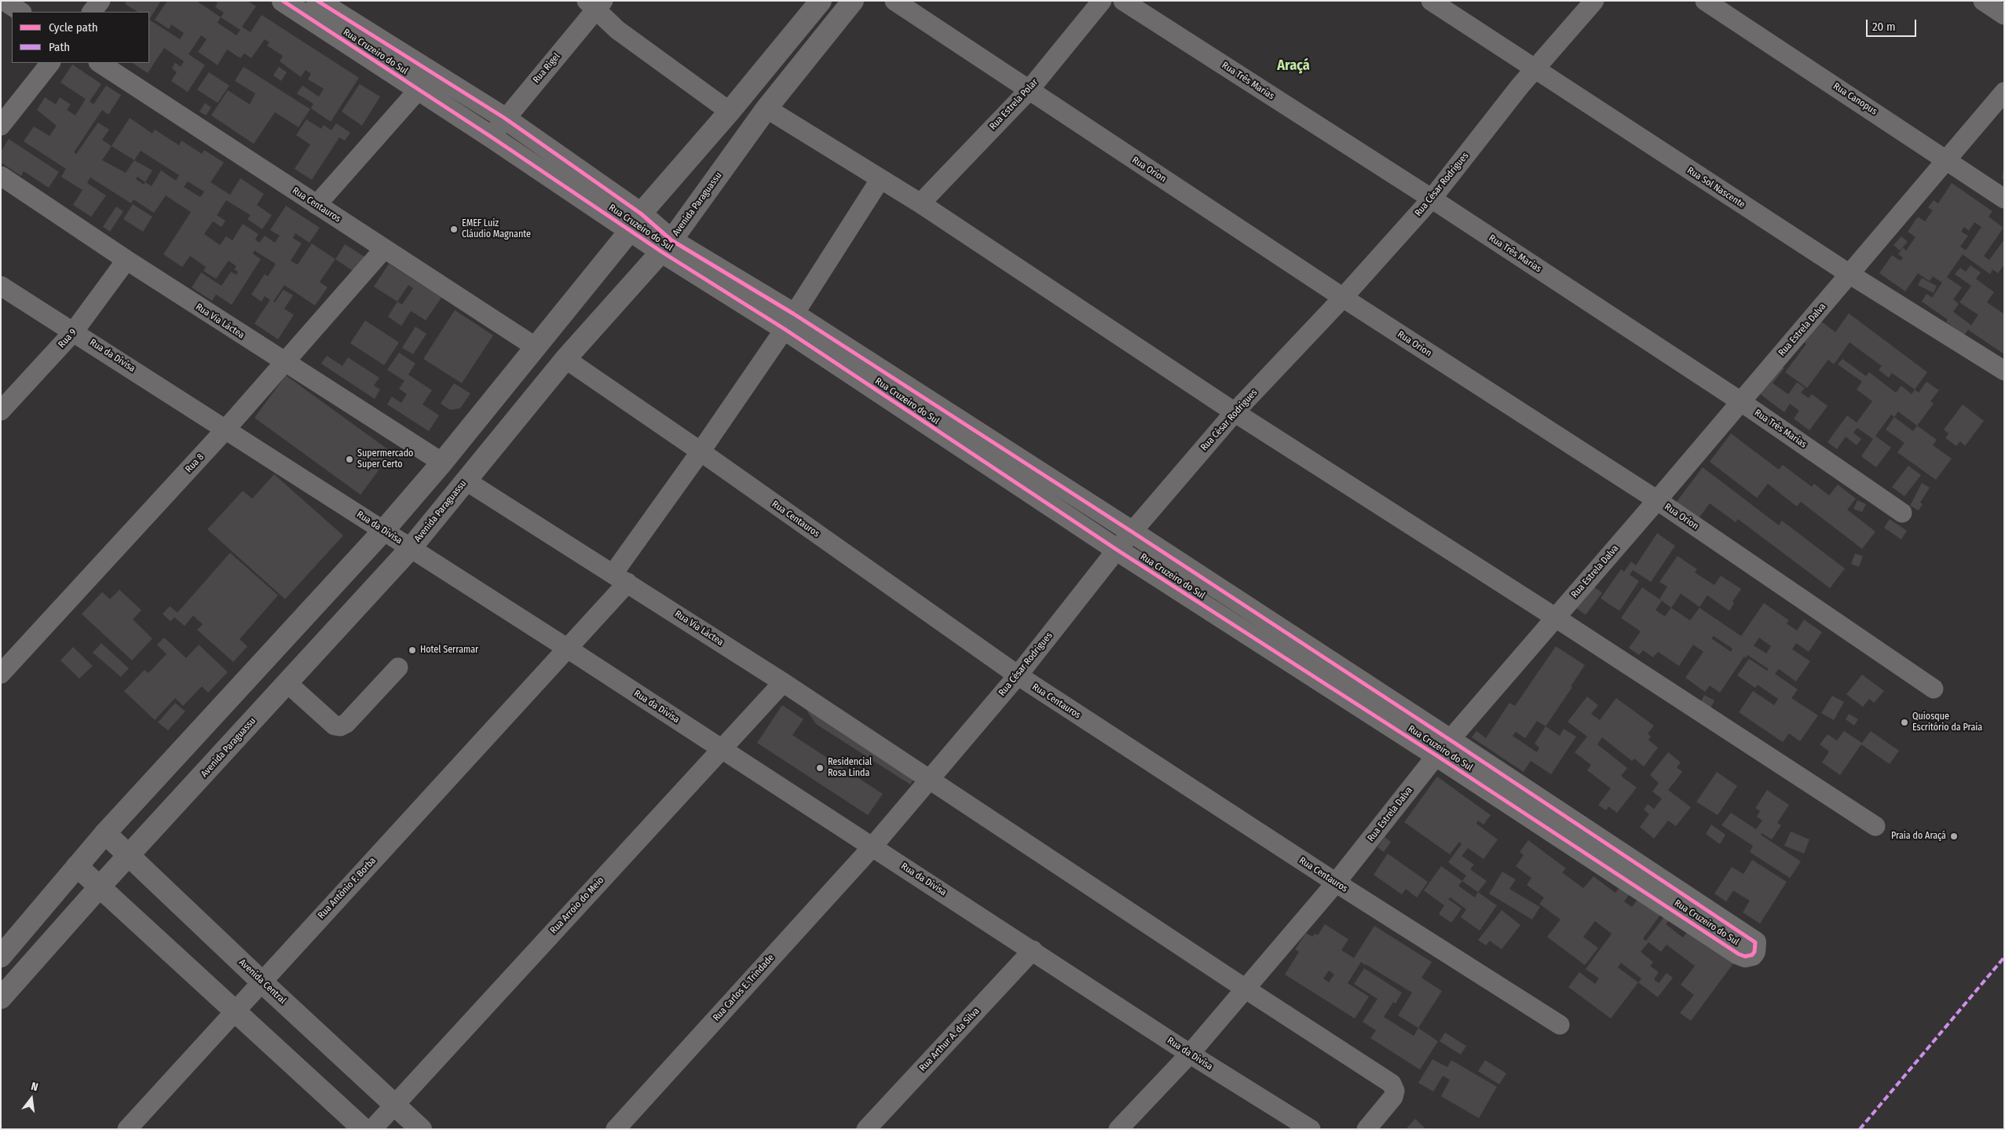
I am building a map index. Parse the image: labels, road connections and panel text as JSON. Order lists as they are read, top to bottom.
{
  "streets": {
    "street": [
      "Rua Cruzeiro do Sul",
      "Rua Rigel",
      "Rua Três Marias",
      "Rua Canopus",
      "Rua Estrela Polar",
      "Rua Orion",
      "Rua César Rodrigues",
      "Rua Sol Nascente",
      "Avenida Paraguassu",
      "Rua Centauros",
      "Rua Via Láctea",
      "Rua Estrela Dalva",
      "Rua 9",
      "Rua da Divisa",
      "Rua 8",
      "Rua Antônio F. Borba",
      "Rua Arroio do Meio",
      "Avenida Central",
      "Rua Carlos E. Trindade",
      "Rua Arthur A. da Silva"
    ]
  },
  "crossings": [
    ["Rua Cruzeiro do Sul", "Rua Rigel"],
    ["Rua Cruzeiro do Sul", "Rua César Rodrigues"],
    ["Rua Cruzeiro do Sul", "Avenida Paraguassu"],
    ["Rua Cruzeiro do Sul", "Rua Estrela Dalva"],
    ["Rua Cruzeiro do Sul", "Rua Antônio F. Borba"],
    ["Rua Três Marias", "Rua César Rodrigues"],
    ["Rua Três Marias", "Rua Estrela Dalva"],
    ["Rua Canopus", "Rua Estrela Dalva"],
    ["Rua Estrela Polar", "Rua Orion"],
    ["Rua Orion", "Rua César Rodrigues"],
    ["Rua Orion", "Rua Estrela Dalva"],
    ["Rua César Rodrigues", "Rua Sol Nascente"],
    ["Rua César Rodrigues", "Rua Centauros"],
    ["Rua César Rodrigues", "Rua Via Láctea"],
    ["Rua César Rodrigues", "Rua da Divisa"],
    ["Rua César Rodrigues", "Rua Carlos E. Trindade"],
    ["Rua Sol Nascente", "Rua Estrela Dalva"],
    ["Avenida Paraguassu", "Rua Centauros"],
    ["Avenida Paraguassu", "Rua Via Láctea"],
    ["Avenida Paraguassu", "Rua da Divisa"],
    ["Avenida Paraguassu", "Avenida Central"],
    ["Rua Centauros", "Rua Estrela Dalva"],
    ["Rua Centauros", "Rua 8"],
    ["Rua Centauros", "Rua Antônio F. Borba"],
    ["Rua Via Láctea", "Rua Estrela Dalva"],
    ["Rua Via Láctea", "Rua 9"],
    ["Rua Via Láctea", "Rua 8"],
    ["Rua Via Láctea", "Rua Antônio F. Borba"],
    ["Rua Via Láctea", "Rua Arroio do Meio"],
    ["Rua Estrela Dalva", "Rua da Divisa"],
    ["Rua 9", "Rua da Divisa"],
    ["Rua da Divisa", "Rua 8"],
    ["Rua da Divisa", "Rua Antônio F. Borba"],
    ["Rua da Divisa", "Rua Arroio do Meio"],
    ["Rua da Divisa", "Rua Carlos E. Trindade"],
    ["Rua da Divisa", "Rua Arthur A. da Silva"],
    ["Rua Antônio F. Borba", "Avenida Central"],
    ["Rua Arroio do Meio", "Avenida Central"]
  ],
  "districts": ["Araçá"],
  "places": [
    "EMEF Luiz Cláudio Magnante",
    "Supermercado Super Certo",
    "Hotel Serramar",
    "Quiosque Escritório da Praia",
    "Residencial Rosa Linda",
    "Praia do Araçá"
  ],
  "legend": ["Cycle path", "Path"],
  "scale_bar": "20 m",
  "north": "top"
}
